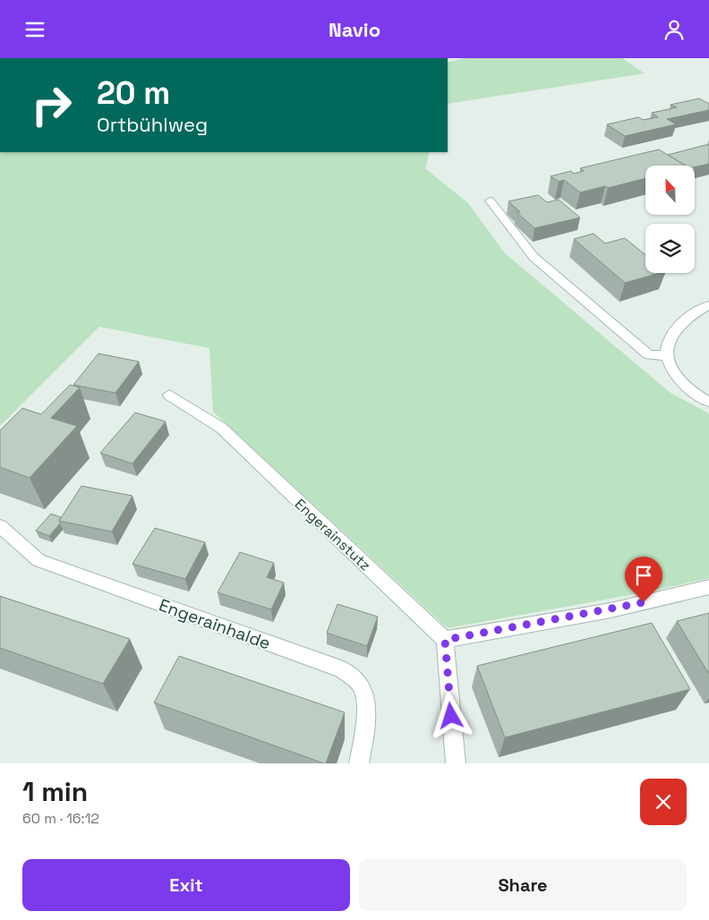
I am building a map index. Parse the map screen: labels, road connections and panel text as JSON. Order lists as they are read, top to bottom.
{
  "streets": {
    "street": ["Engerainstutz", "Engerainhalde"]
  },
  "north": "top",
  "page": {
    "header": "Navio",
    "turn": ["20 m", "Ortbühlweg"],
    "heading": ["1 min", "60 m · 16:12"],
    "buttons": ["Exit", "Share"]
  }
}
